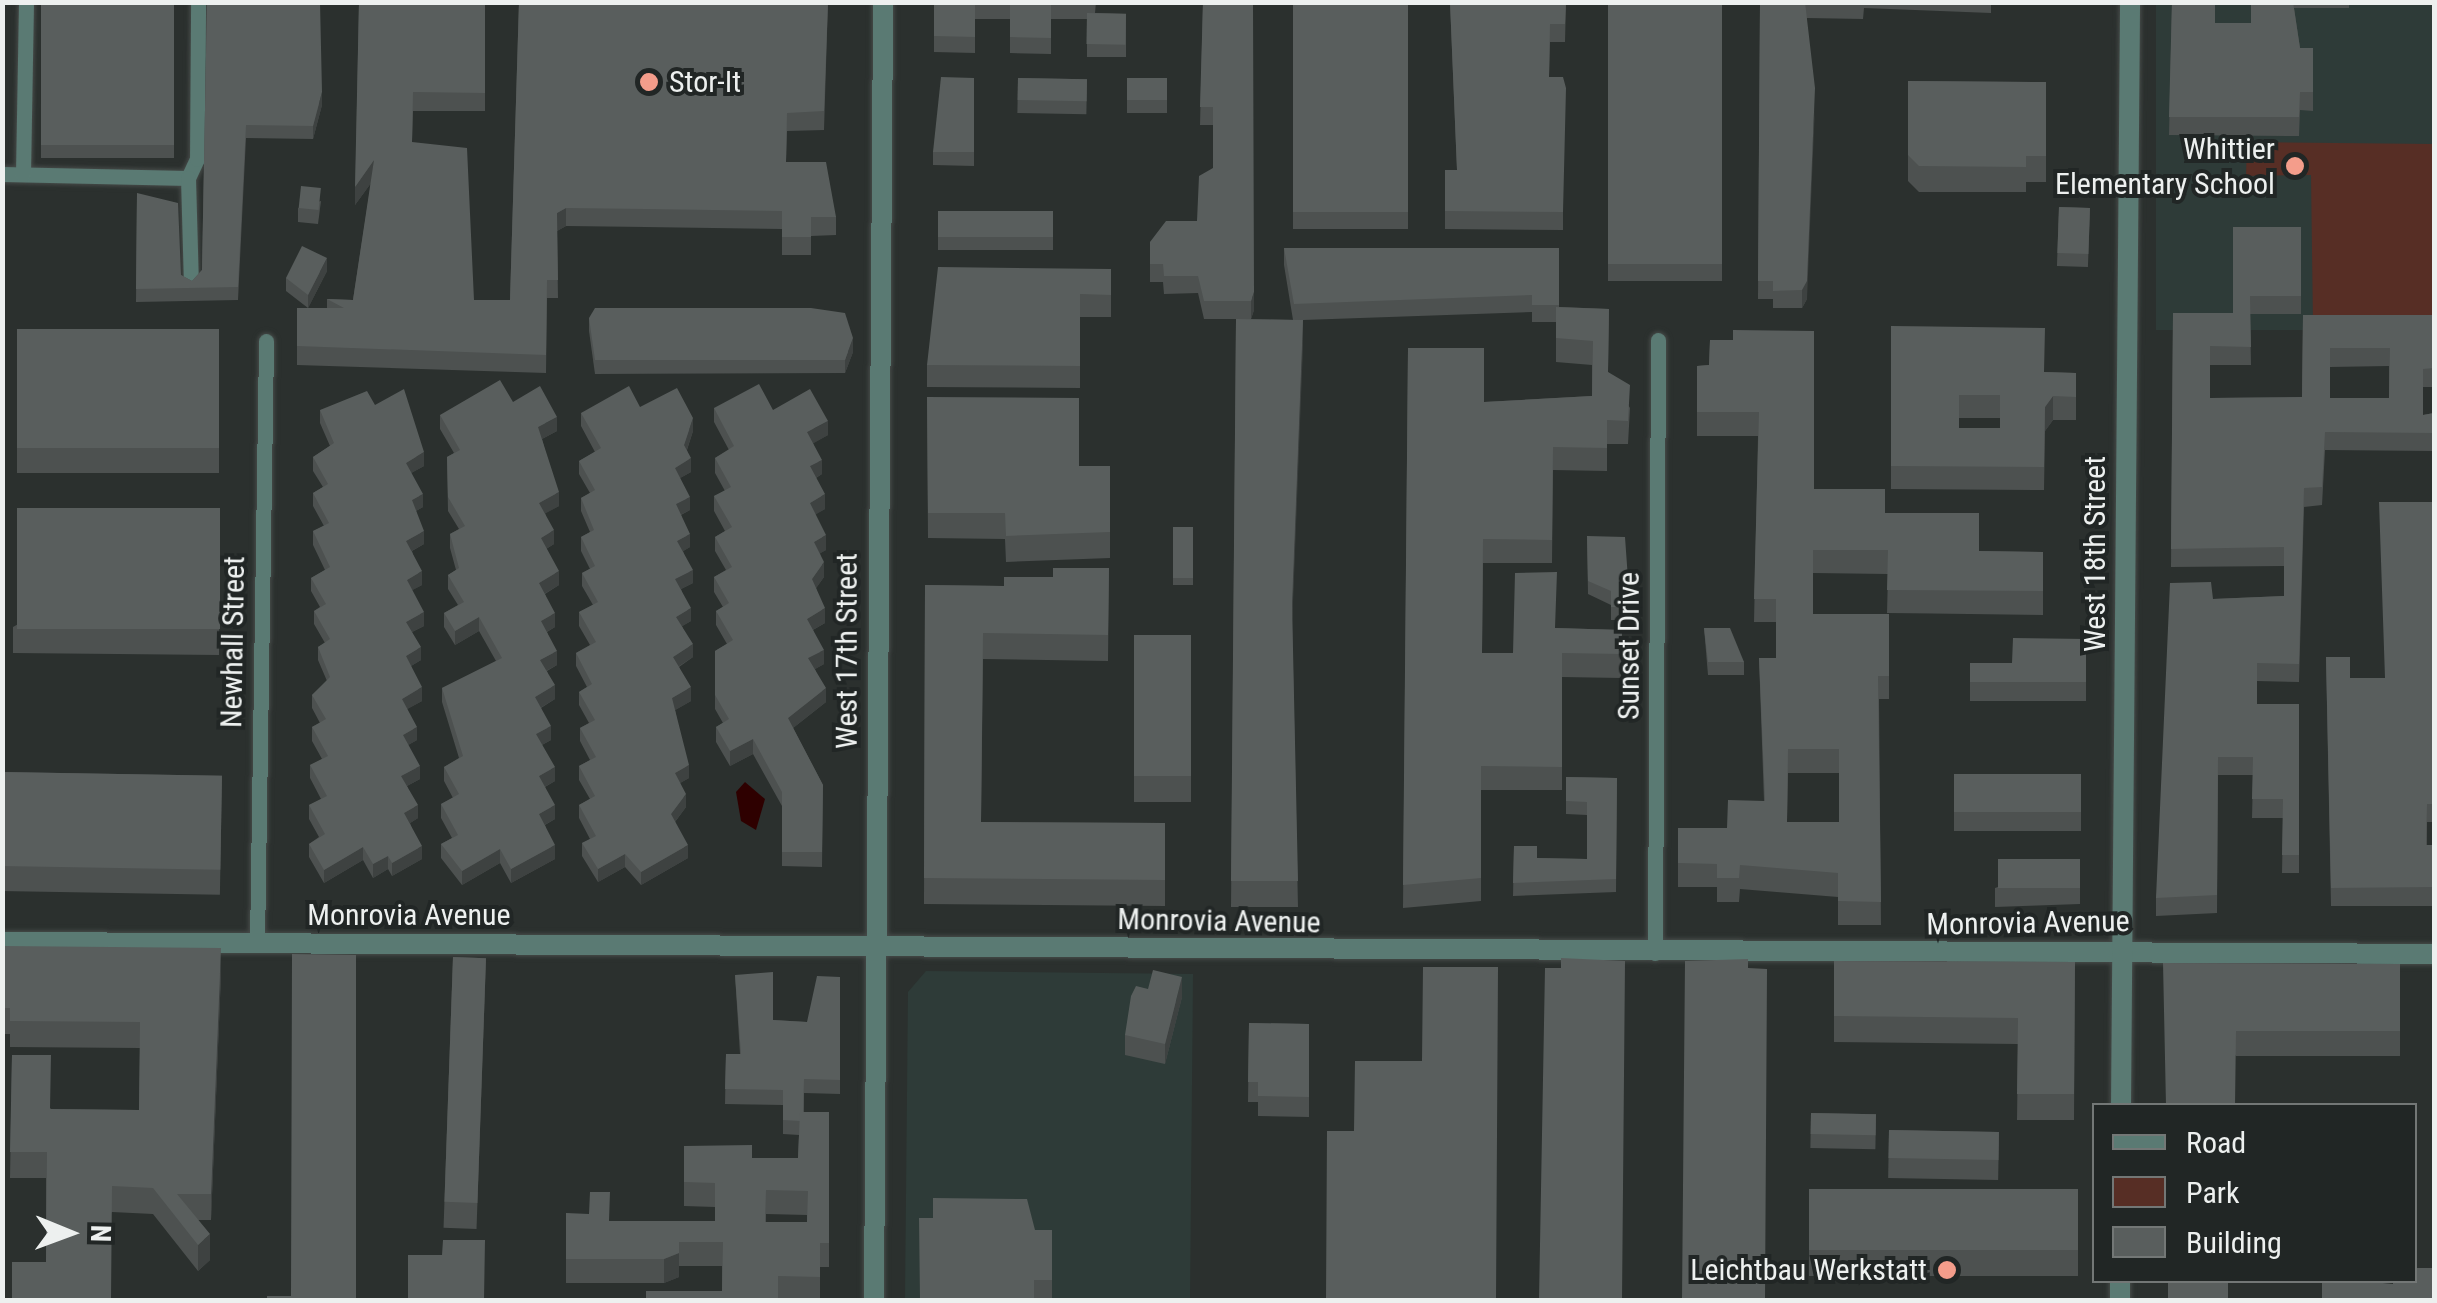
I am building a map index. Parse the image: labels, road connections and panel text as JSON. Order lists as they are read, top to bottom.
{
  "streets": {
    "street": [
      "West 18th Street",
      "Newhall Street",
      "Sunset Drive",
      "West 17th Street",
      "Monrovia Avenue"
    ]
  },
  "crossings": [
    ["West 18th Street", "Monrovia Avenue"],
    ["Newhall Street", "Monrovia Avenue"],
    ["Sunset Drive", "Monrovia Avenue"],
    ["West 17th Street", "Monrovia Avenue"]
  ],
  "places": ["Stor-It", "Whittier Elementary School", "Leichtbau Werkstatt"],
  "legend": ["Road", "Park", "Building"],
  "north": "right"
}
